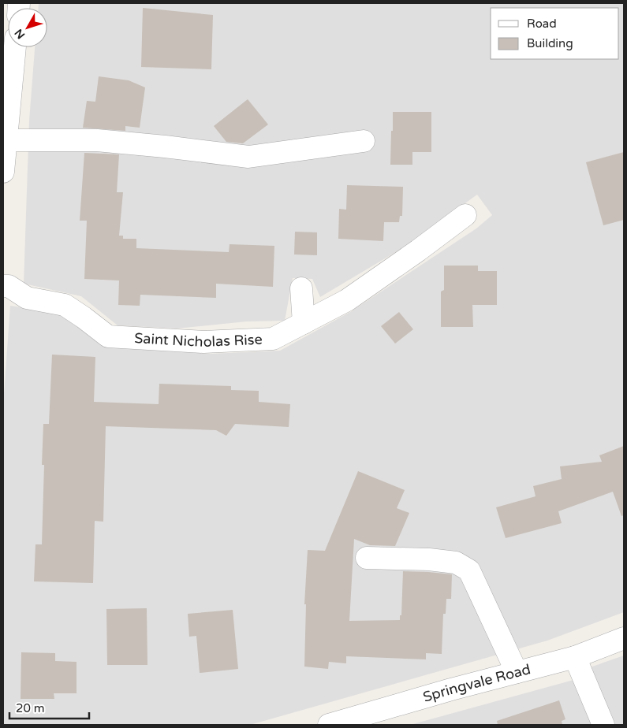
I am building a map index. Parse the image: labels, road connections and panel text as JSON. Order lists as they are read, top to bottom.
{
  "streets": {
    "street": ["Saint Nicholas Rise", "Springvale Road"]
  },
  "legend": ["Road", "Building"],
  "scale_bar": "20 m",
  "north": "bottom left"
}
